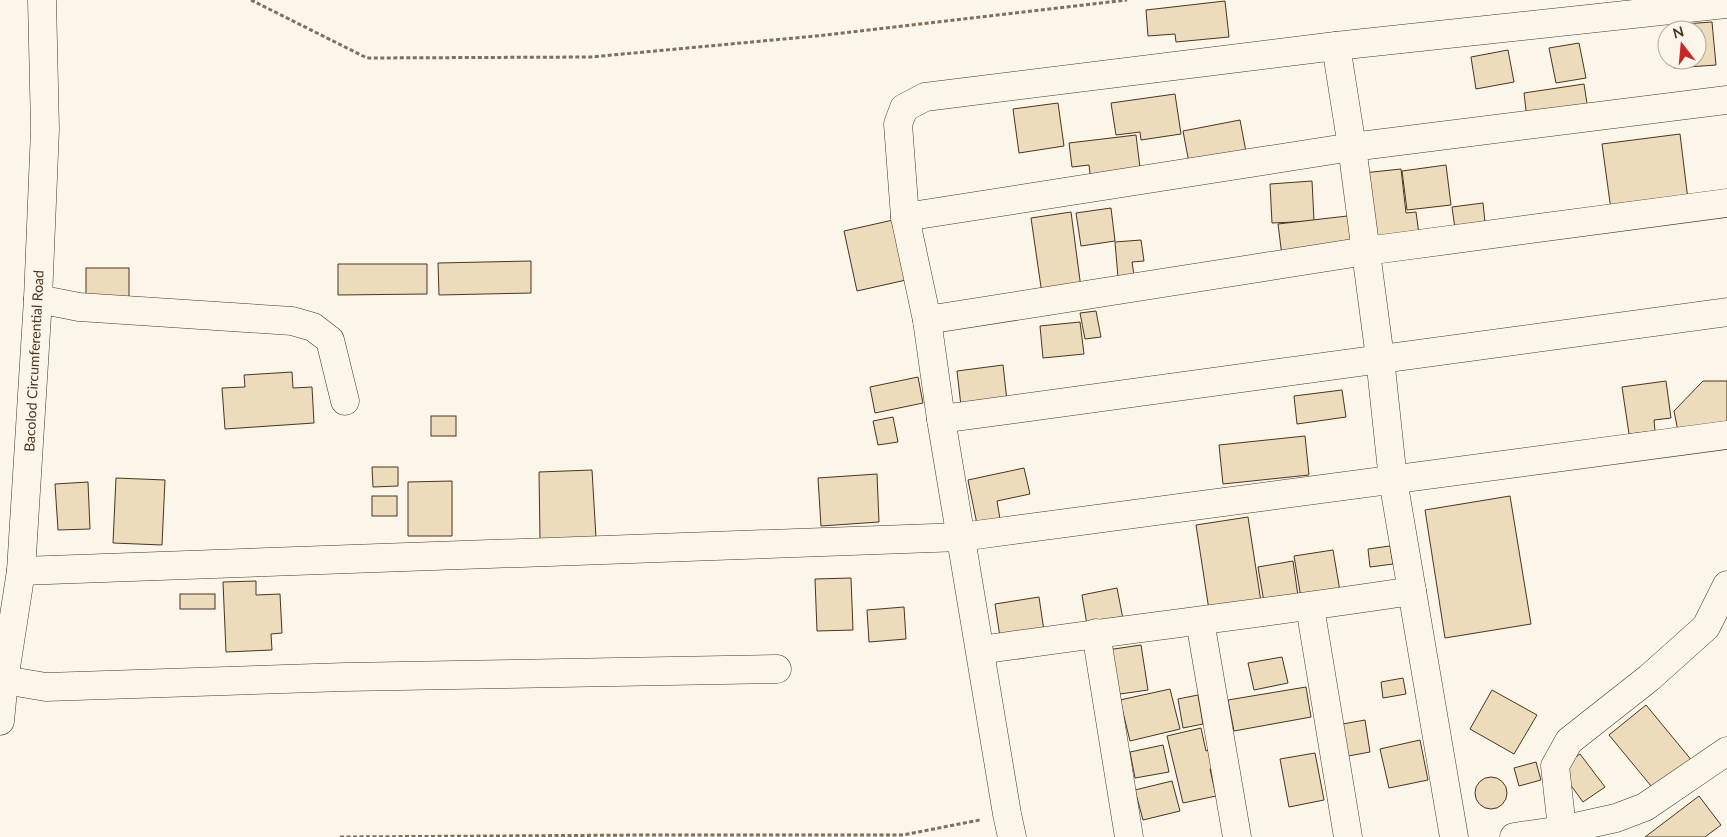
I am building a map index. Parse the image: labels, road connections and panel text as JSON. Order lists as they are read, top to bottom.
{
  "streets": {
    "street": ["Bacolod Circumferential Road"]
  },
  "north": "top"
}
